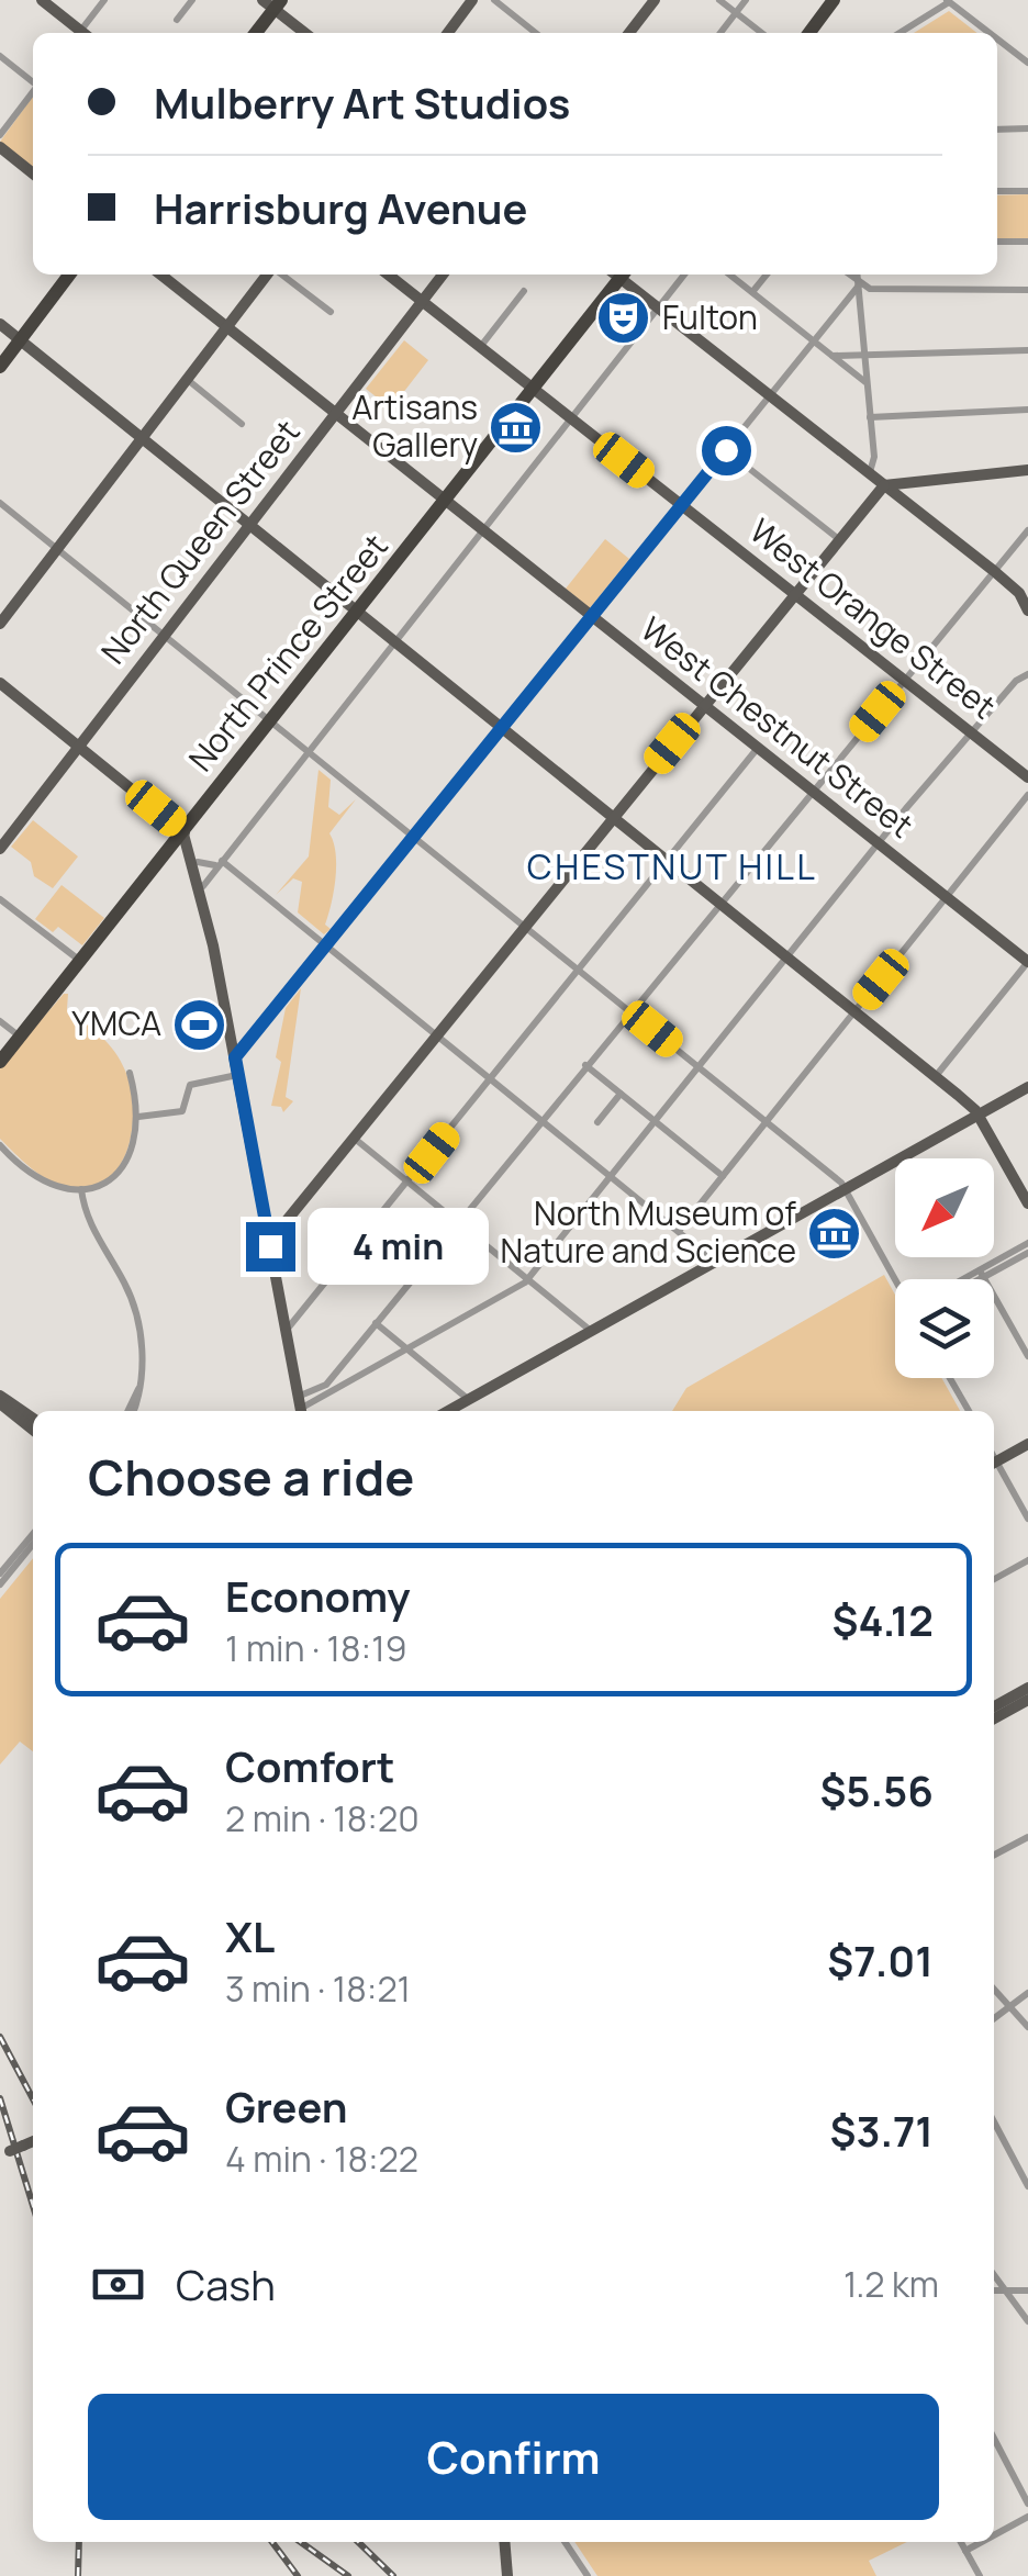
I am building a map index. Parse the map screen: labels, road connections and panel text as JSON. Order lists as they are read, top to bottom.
{
  "streets": {
    "highway": ["North Prince Street"],
    "main road": ["North Queen Street", "West Orange Street", "West Chestnut Street"]
  },
  "crossings": [
    ["North Queen Street", "West Orange Street"],
    ["North Queen Street", "West Chestnut Street"],
    ["West Orange Street", "North Prince Street"],
    ["North Prince Street", "West Chestnut Street"]
  ],
  "districts": ["CHESTNUT HILL"],
  "places": {
    "theatre": ["Fulton"],
    "museum": ["Artisans Gallery", "North Museum of Nature and Science"],
    "sports": ["YMCA"]
  },
  "north": "bottom left",
  "page": {
    "banner": ["Mulberry Art Studios", "Harrisburg Avenue"],
    "bubble": "4 min",
    "heading": "Choose a ride",
    "list": [
      {
        "name": "Economy",
        "note": "1 min · 18:19",
        "value": "$4.12"
      },
      {
        "name": "Comfort",
        "note": "2 min · 18:20",
        "value": "$5.56"
      },
      {
        "name": "XL",
        "note": "3 min · 18:21",
        "value": "$7.01"
      },
      {
        "name": "Green",
        "note": "4 min · 18:22",
        "value": "$3.71"
      }
    ],
    "pay": ["Cash", "1.2 km"],
    "buttons": "Confirm"
  }
}
